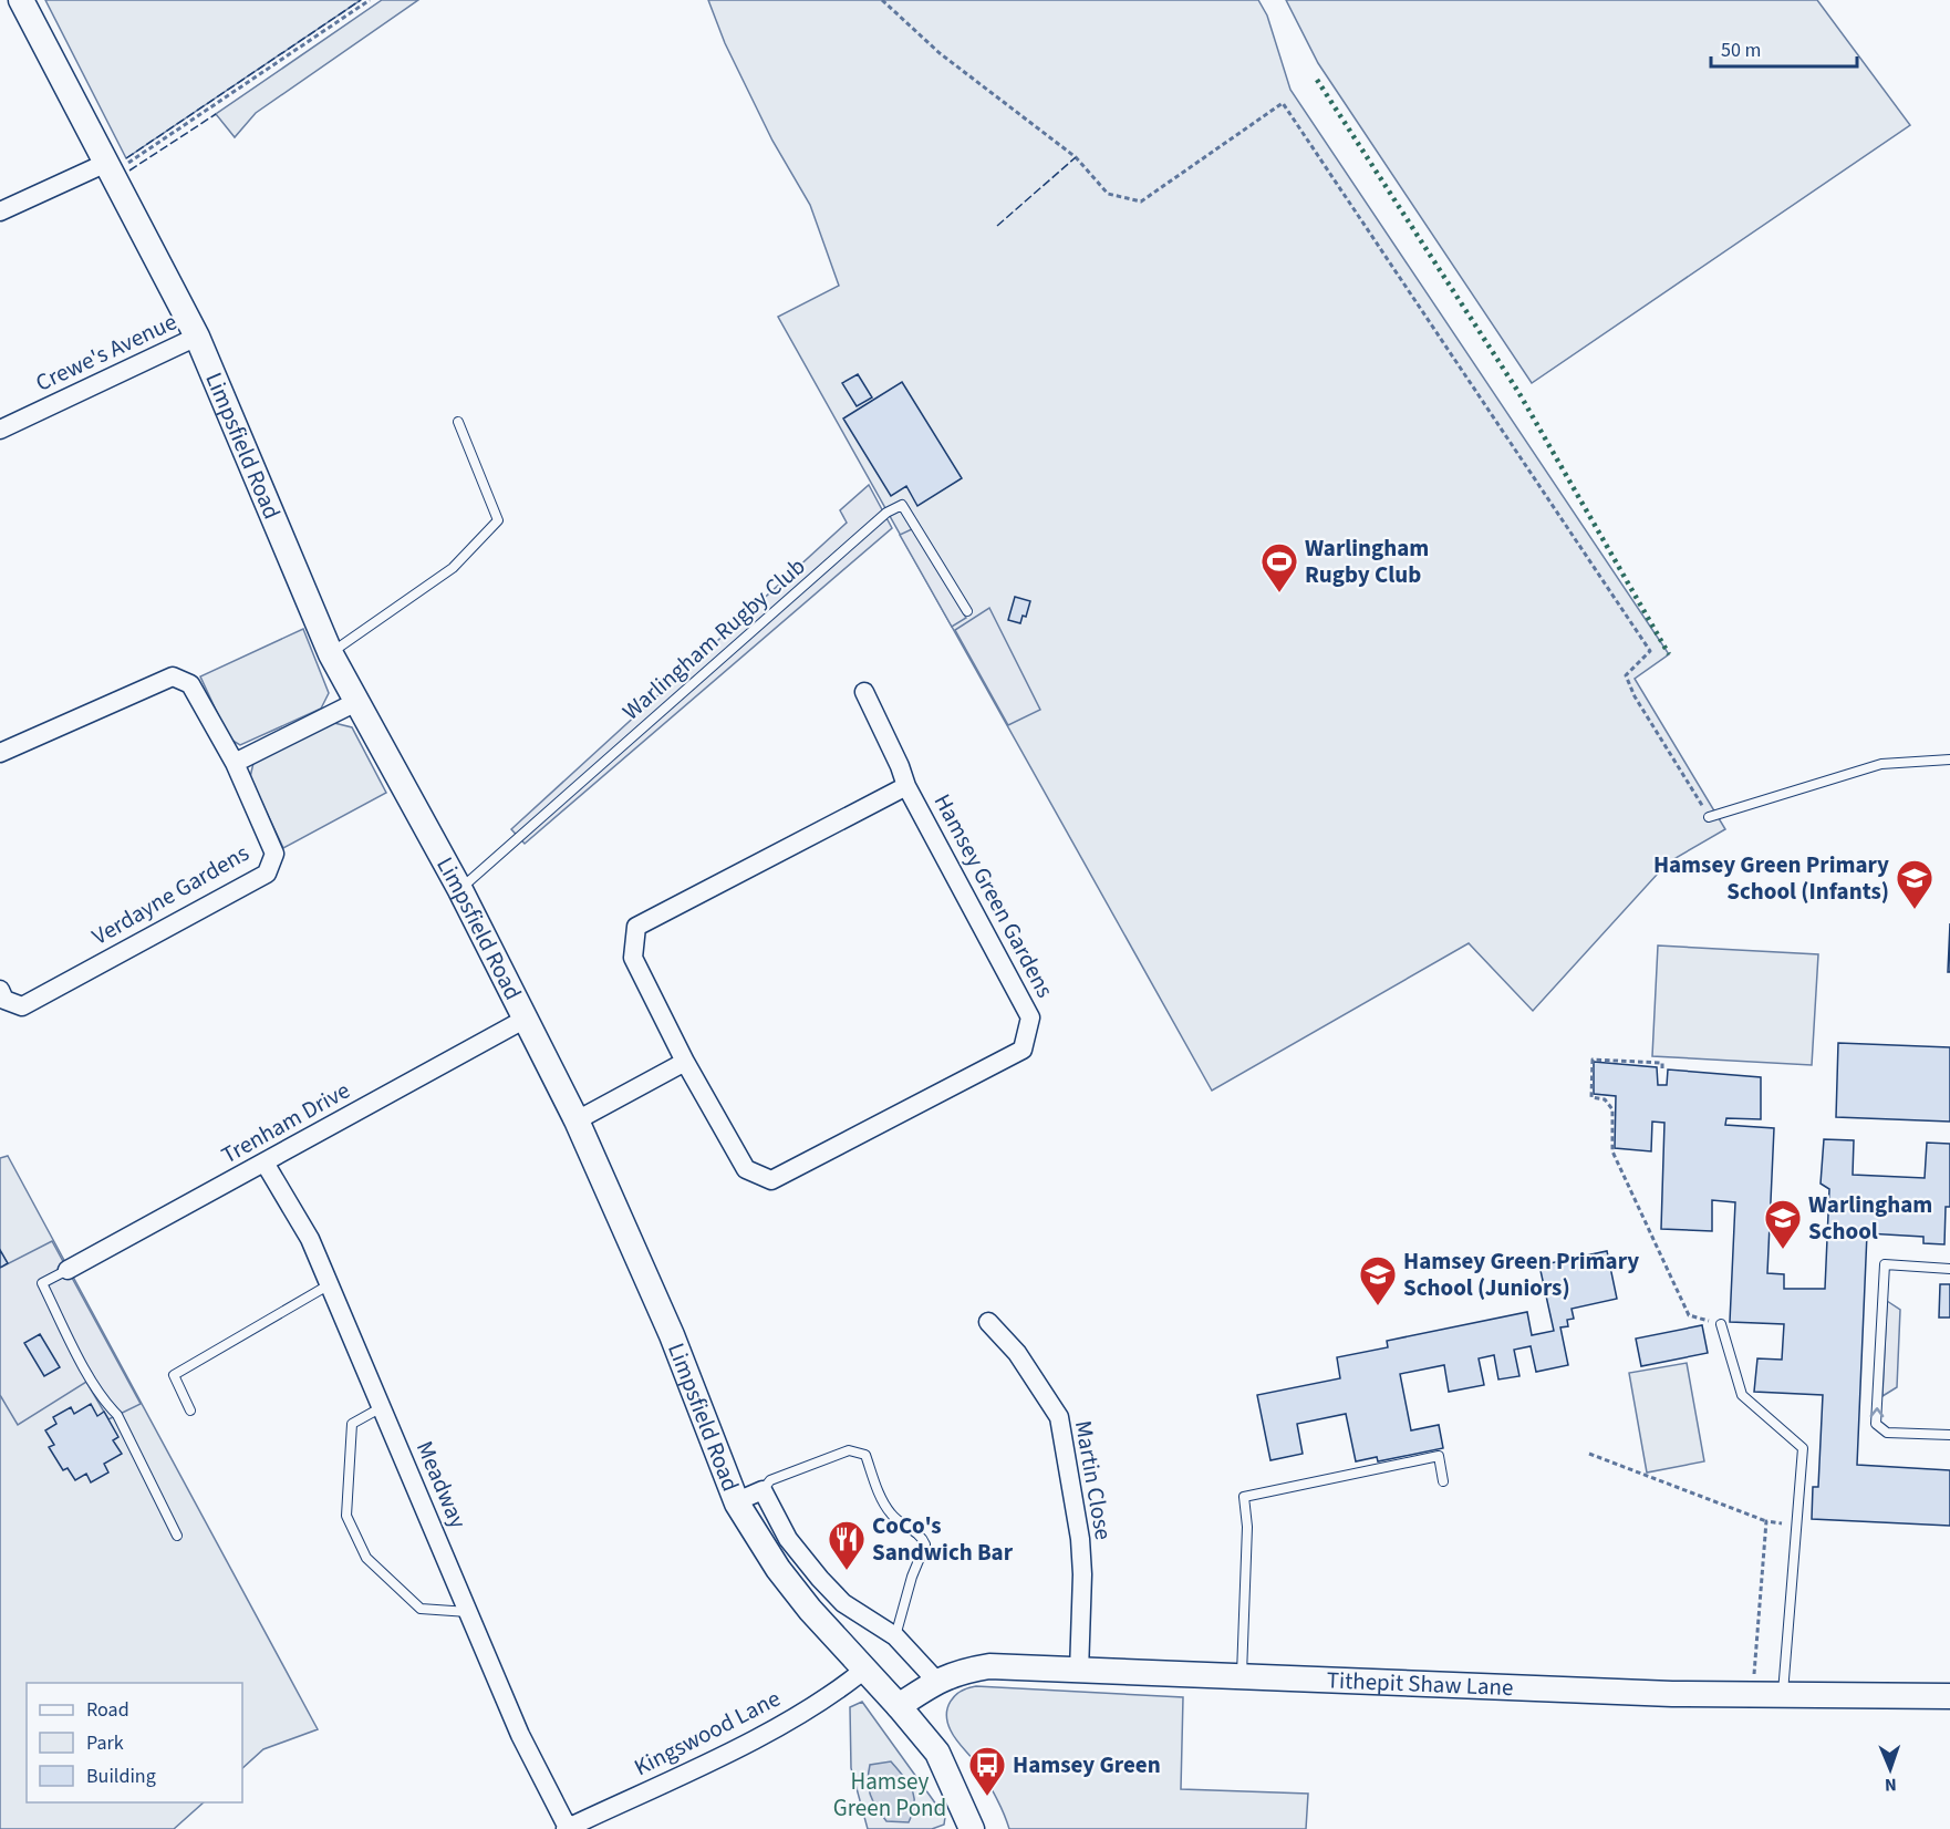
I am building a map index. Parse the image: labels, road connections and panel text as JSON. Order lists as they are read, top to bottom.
{
  "streets": {
    "main road": ["Limpsfield Road", "Tithepit Shaw Lane"],
    "street": [
      "Crewe's Avenue",
      "Verdayne Gardens",
      "Hamsey Green Gardens",
      "Trenham Drive",
      "Martin Close",
      "Meadway",
      "Kingswood Lane"
    ],
    "lane": ["Warlingham Rugby Club"]
  },
  "crossings": [
    ["Crewe's Avenue", "Limpsfield Road"],
    ["Limpsfield Road", "Warlingham Rugby Club"],
    ["Limpsfield Road", "Trenham Drive"],
    ["Limpsfield Road", "Tithepit Shaw Lane"],
    ["Limpsfield Road", "Kingswood Lane"],
    ["Trenham Drive", "Meadway"],
    ["Martin Close", "Tithepit Shaw Lane"],
    ["Meadway", "Kingswood Lane"]
  ],
  "parks": ["Hamsey Green Pond"],
  "places": {
    "sports": ["Warlingham Rugby Club"],
    "school or university": ["Hamsey Green Primary School (Infants)", "Warlingham School", "Hamsey Green Primary School (Juniors)"],
    "restaurant": ["CoCo's Sandwich Bar"],
    "bus stop": ["Hamsey Green"]
  },
  "legend": ["Road", "Park", "Building"],
  "scale_bar": "50 m",
  "north": "bottom"
}
